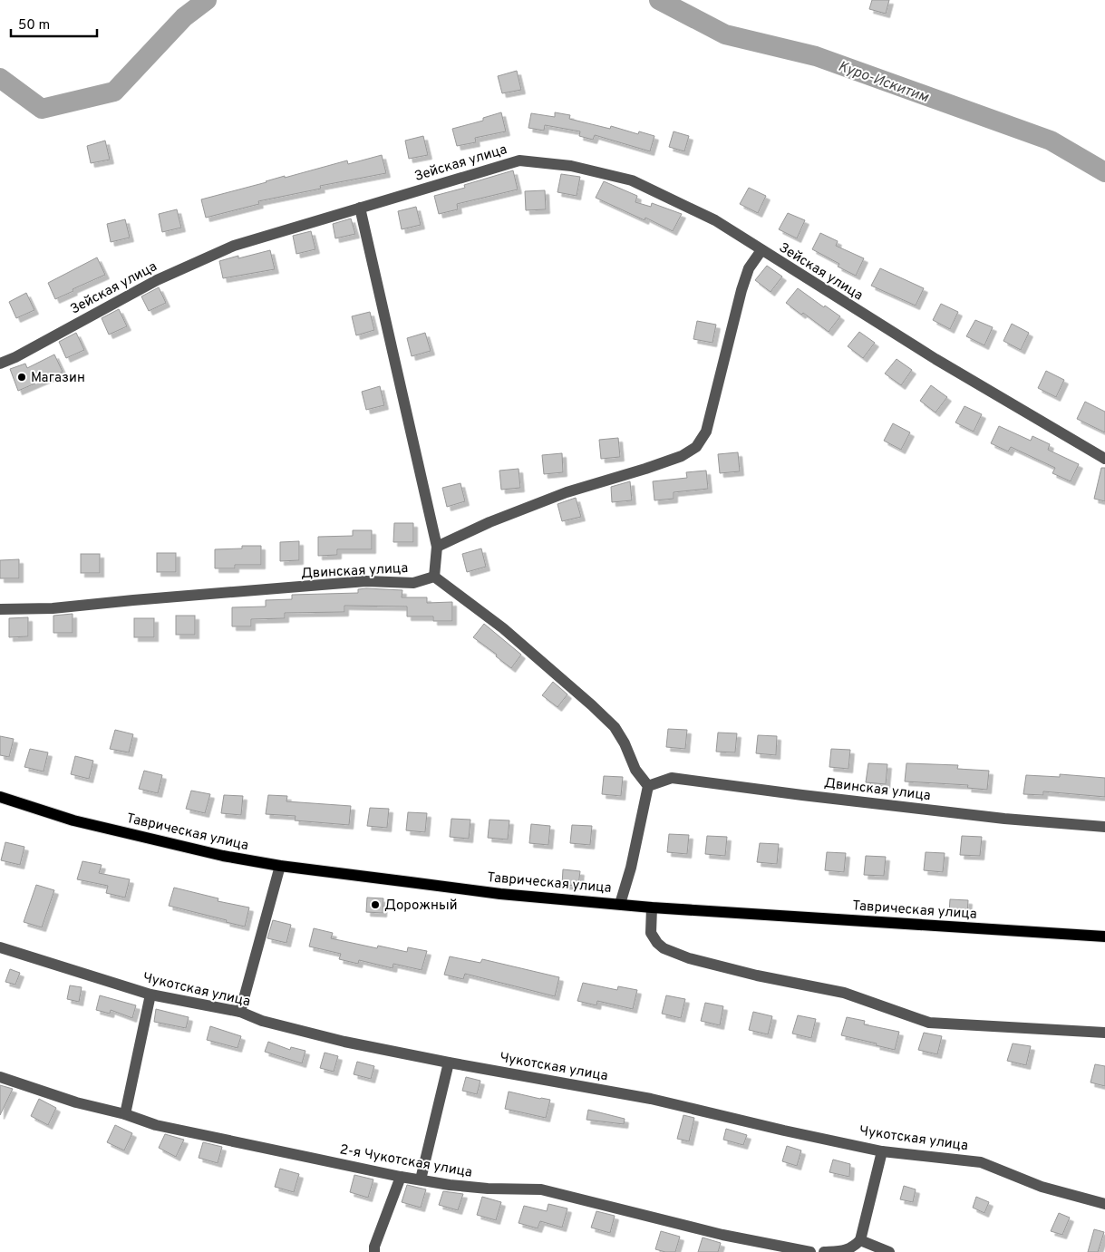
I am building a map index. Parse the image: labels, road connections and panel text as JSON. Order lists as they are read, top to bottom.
{
  "streets": {
    "main road": ["Таврическая улица"],
    "street": [
      "Зейская улица",
      "Двинская улица",
      "Чукотская улица",
      "2-я Чукотская улица"
    ]
  },
  "water": ["Куро-Искитим"],
  "places": ["Магазин", "Дорожный"],
  "scale_bar": "50 m"
}
